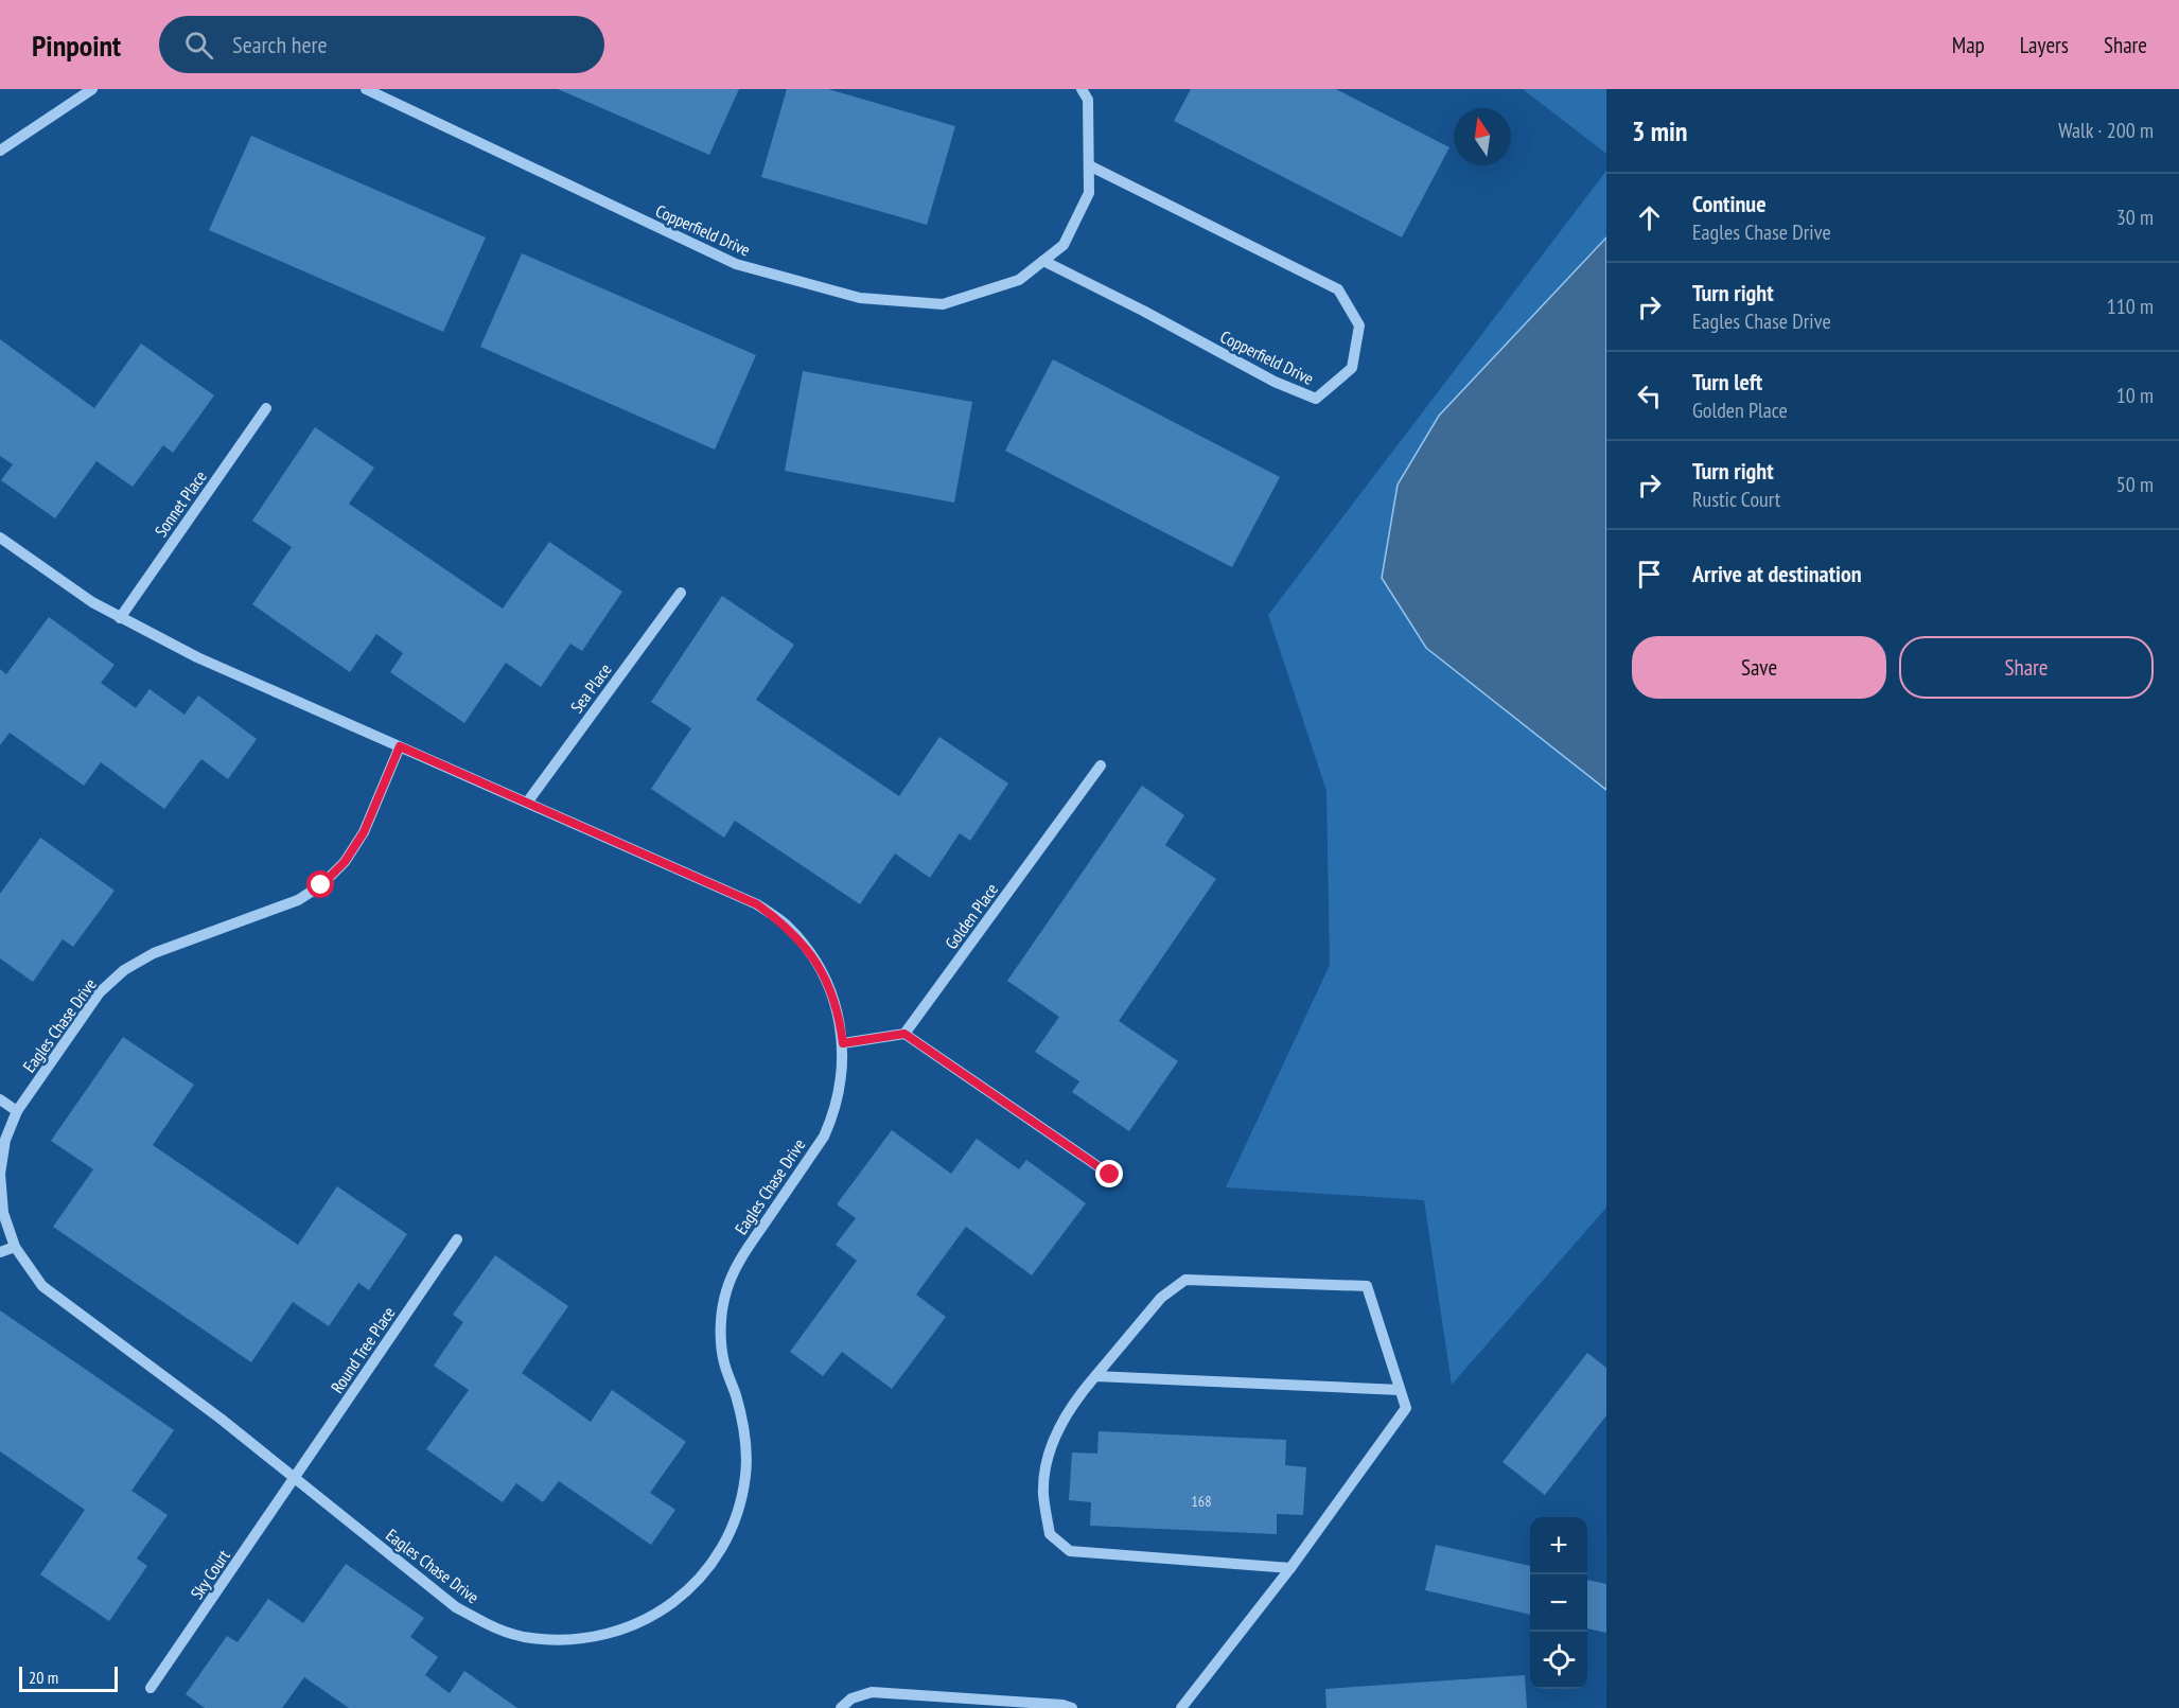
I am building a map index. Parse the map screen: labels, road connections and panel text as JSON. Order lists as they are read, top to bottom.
{
  "streets": {
    "street": [
      "Copperfield Drive",
      "Sonnet Place",
      "Sea Place",
      "Golden Place",
      "Eagles Chase Drive",
      "Round Tree Place",
      "Sky Court"
    ]
  },
  "crossings": [
    ["Sonnet Place", "Eagles Chase Drive"],
    ["Sea Place", "Eagles Chase Drive"],
    ["Eagles Chase Drive", "Round Tree Place"],
    ["Eagles Chase Drive", "Sky Court"],
    ["Round Tree Place", "Sky Court"]
  ],
  "house_numbers": ["168"],
  "scale_bar": "20 m",
  "north": "top",
  "page": {
    "header": "Pinpoint",
    "search": "Search here",
    "nav": ["Map", "Layers", "Share"],
    "heading": ["3 min", "Walk · 200 m"],
    "list": [
      ["Continue", "Eagles Chase Drive", "30 m"],
      ["Turn right", "Eagles Chase Drive", "110 m"],
      ["Turn left", "Golden Place", "10 m"],
      ["Turn right", "Rustic Court", "50 m"],
      "Arrive at destination"
    ],
    "buttons": ["Save", "Share"],
    "map_buttons": ["+", "−"],
    "scale": "20 m"
  }
}
